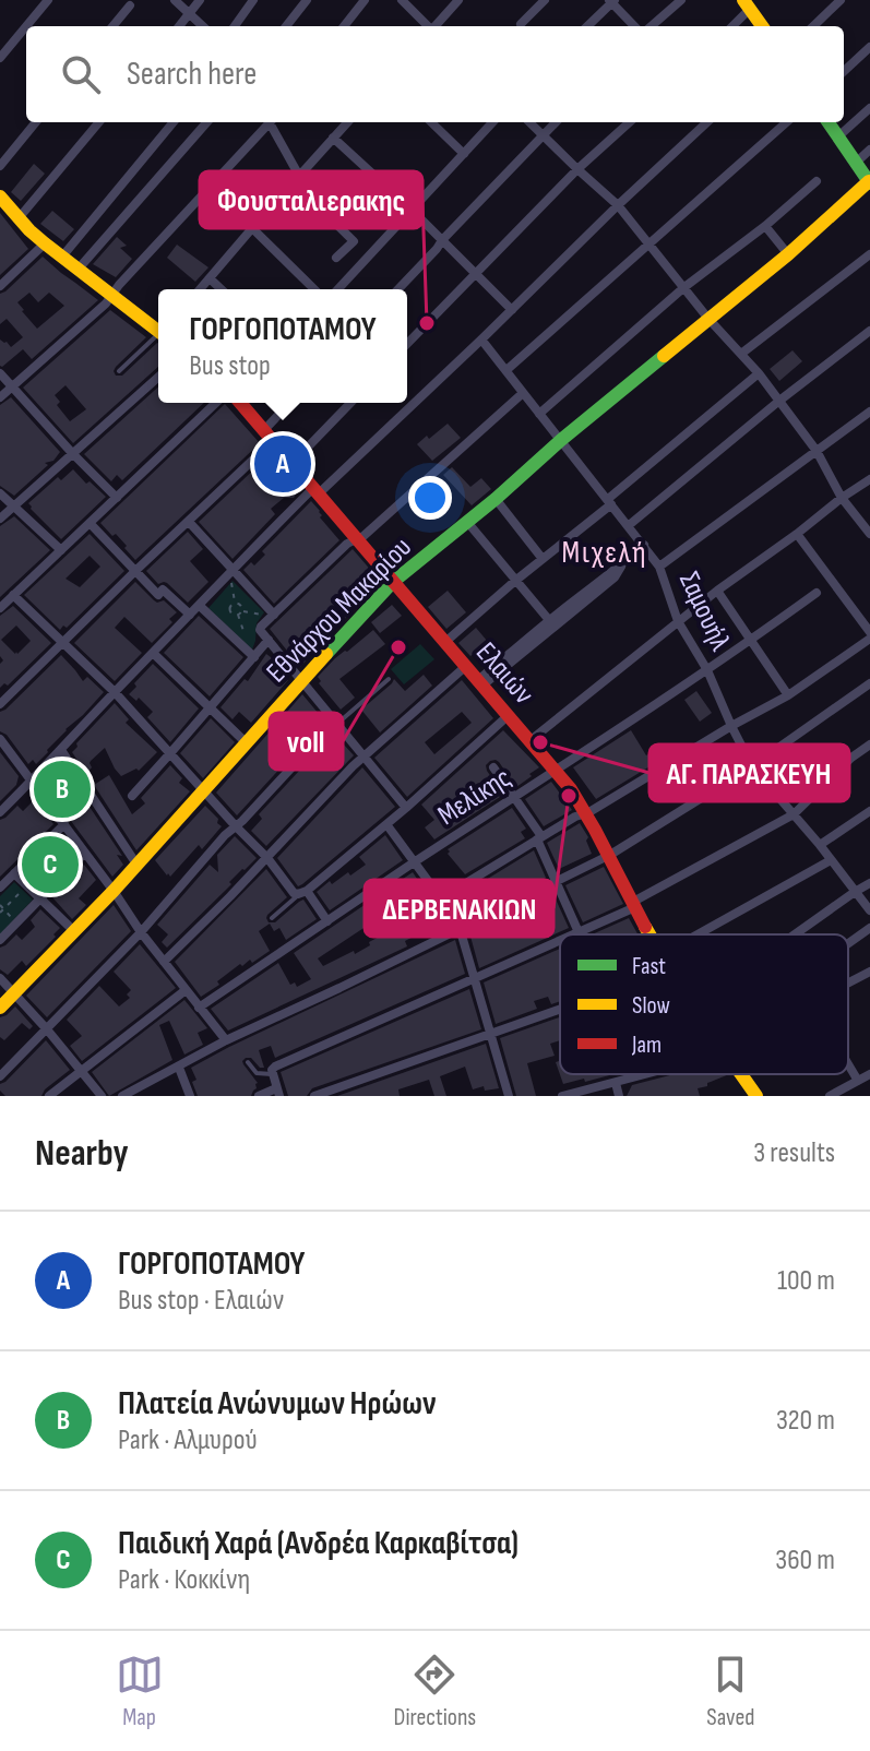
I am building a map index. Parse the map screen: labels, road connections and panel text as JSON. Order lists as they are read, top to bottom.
{
  "streets": {
    "street": [
      "Εθνάρχου Μακαρίου",
      "Σαμουήλ",
      "Ελαιών",
      "Μελίκης"
    ]
  },
  "crossings": [
    ["Εθνάρχου Μακαρίου", "Σαμουήλ"],
    ["Εθνάρχου Μακαρίου", "Ελαιών"],
    ["Σαμουήλ", "Μελίκης"],
    ["Ελαιών", "Μελίκης"]
  ],
  "districts": ["Μιχελή"],
  "places": [
    "Φουσταλιερακης",
    "voll",
    "ΑΓ. ΠΑΡΑΣΚΕΥΗ",
    "ΔΕΡΒΕΝΑΚΙΩΝ"
  ],
  "legend": ["Fast", "Slow", "Jam"],
  "page": {
    "search": "Search here",
    "popup": ["ΓΟΡΓΟΠΟΤΑΜΟΥ", "Bus stop"],
    "pins": ["A", "B", "C"],
    "heading": ["Nearby", "3 results"],
    "list": [
      {
        "mark": "A",
        "name": "ΓΟΡΓΟΠΟΤΑΜΟΥ",
        "note": "Bus stop · Ελαιών",
        "value": "100 m"
      },
      {
        "mark": "B",
        "name": "Πλατεία Ανώνυμων Ηρώων",
        "note": "Park · Αλμυρού",
        "value": "320 m"
      },
      {
        "mark": "C",
        "name": "Παιδική Χαρά (Ανδρέα Καρκαβίτσα)",
        "note": "Park · Κοκκίνη",
        "value": "360 m"
      }
    ],
    "nav": ["Map", "Directions", "Saved"]
  }
}
